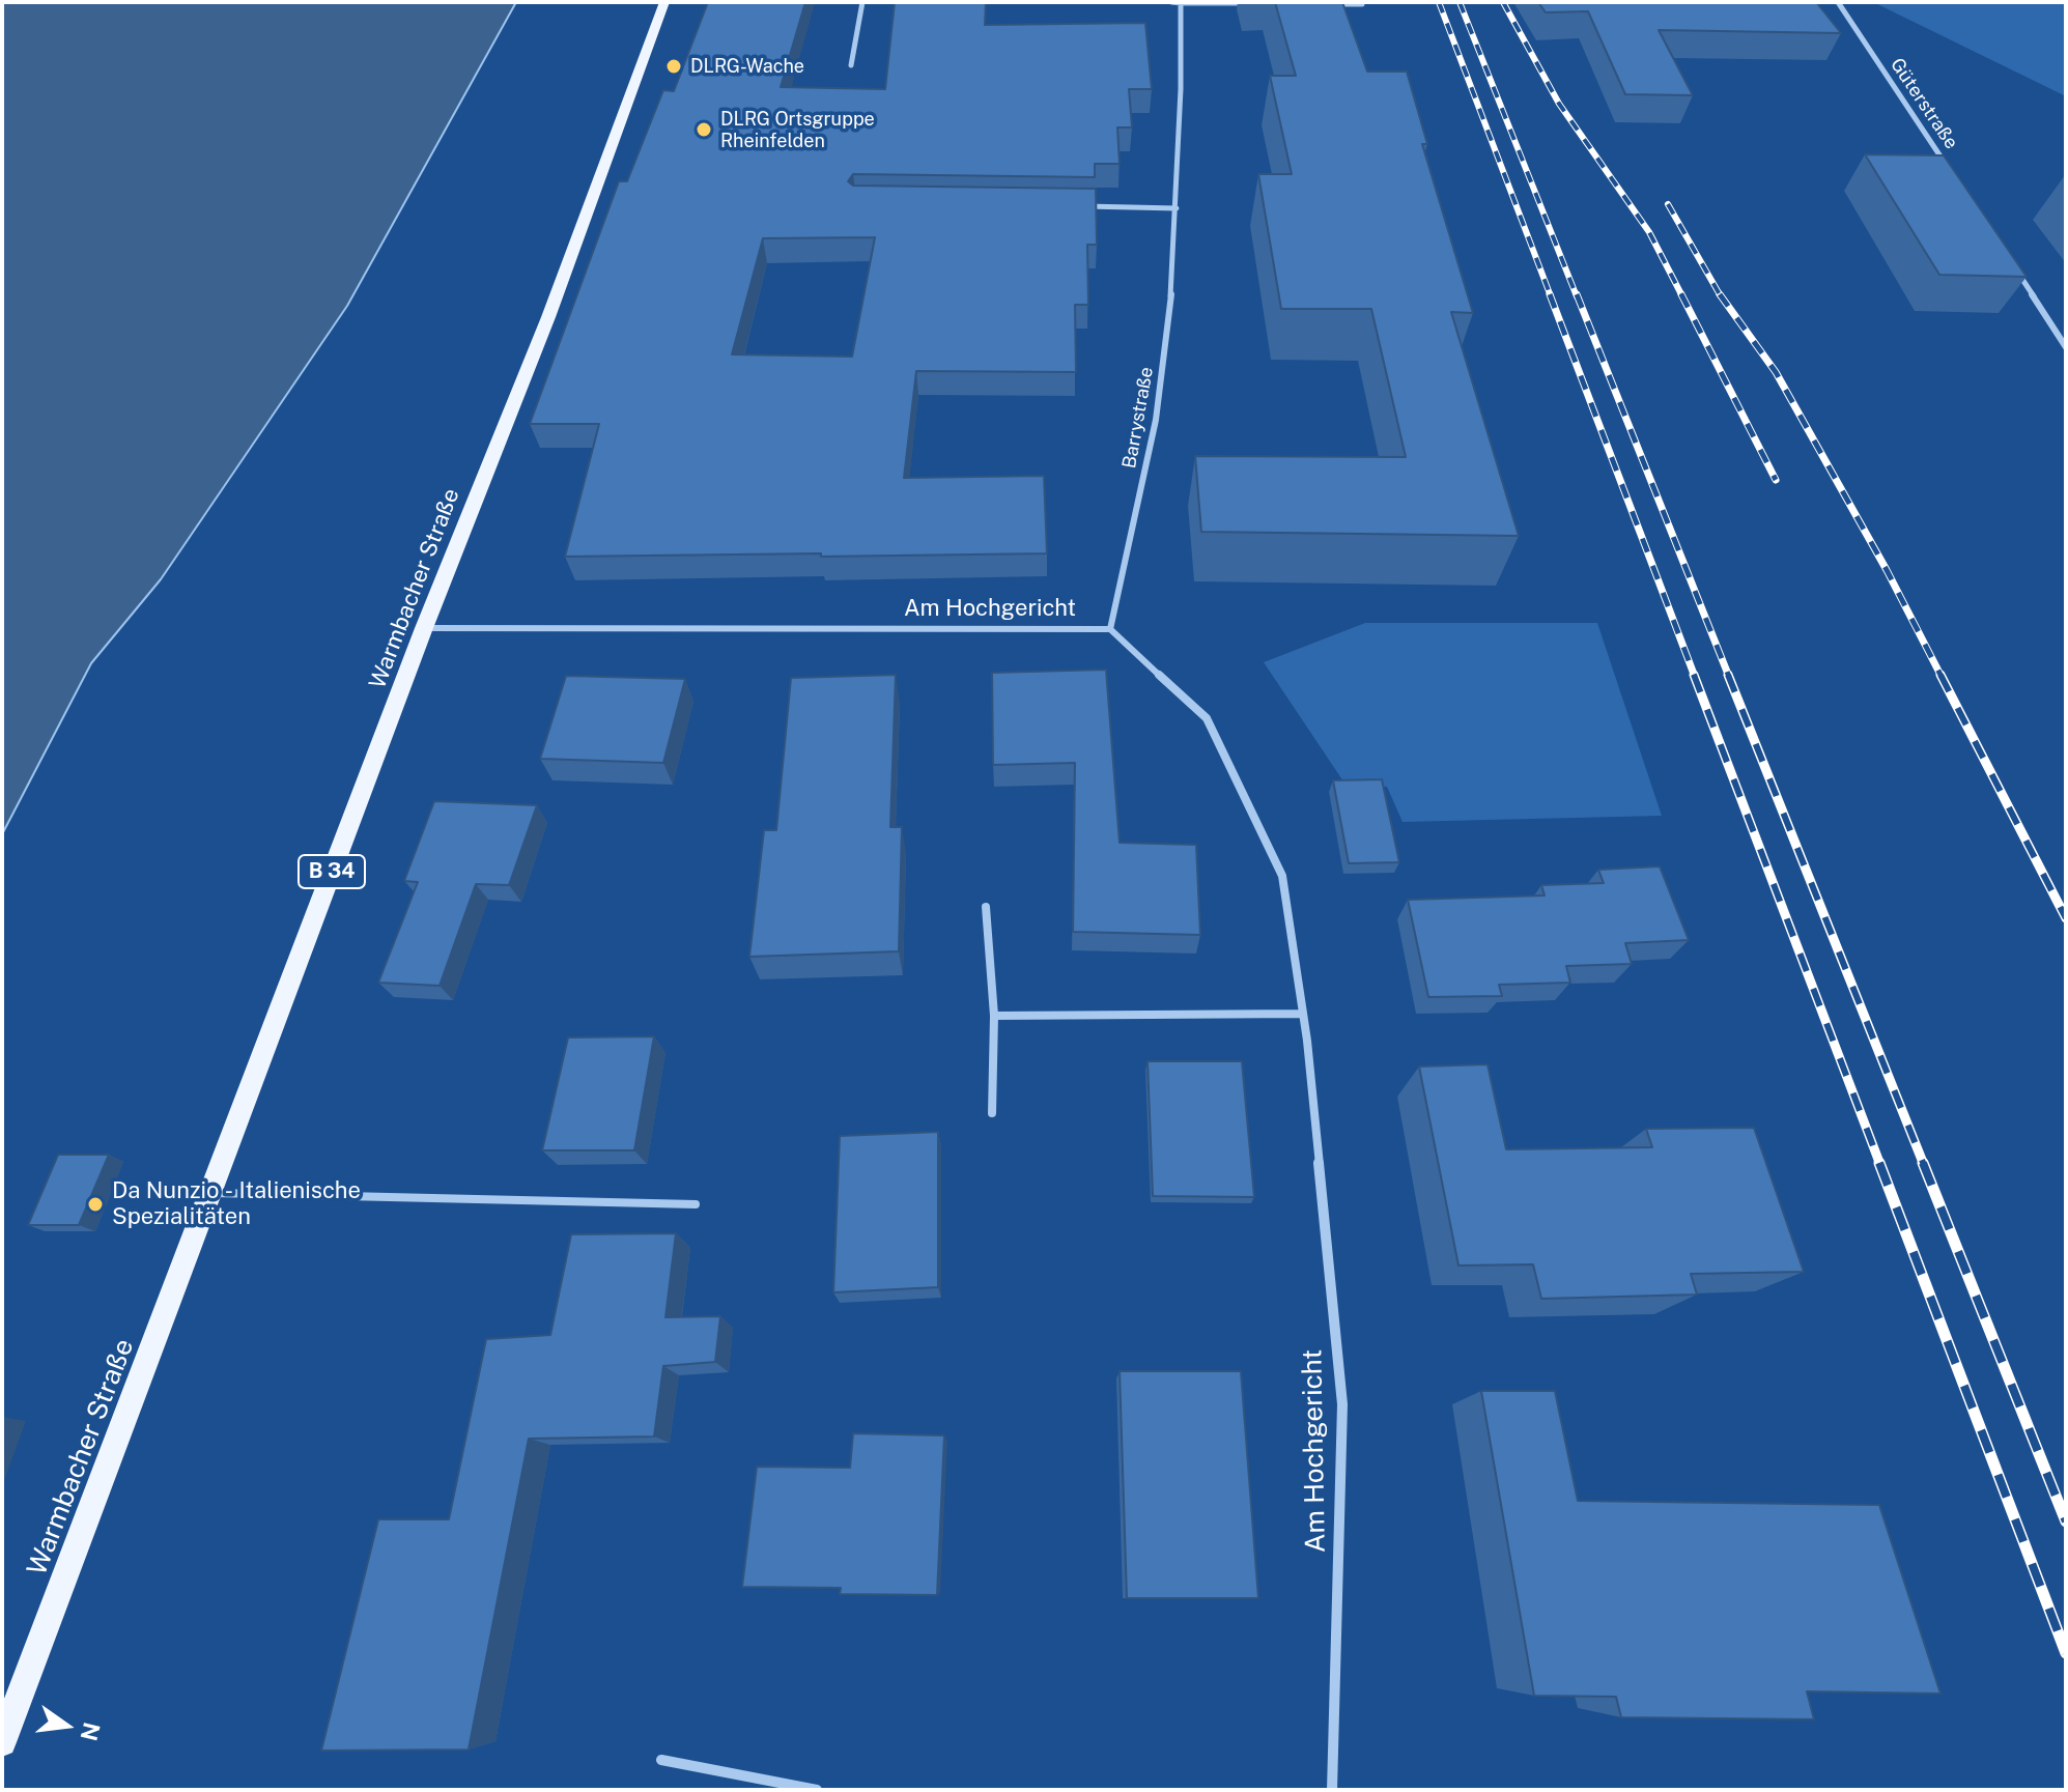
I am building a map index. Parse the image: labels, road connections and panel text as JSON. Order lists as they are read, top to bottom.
{
  "streets": {
    "main road": ["Warmbacher Straße", "B 34"],
    "street": ["Güterstraße", "Barrystraße", "Am Hochgericht"]
  },
  "crossings": [
    ["Barrystraße", "Am Hochgericht"],
    ["Warmbacher Straße", "Am Hochgericht"]
  ],
  "places": ["DLRG-Wache", "DLRG Ortsgruppe Rheinfelden", "Da Nunzio - Italienische Spezialitäten"],
  "north": "right"
}
